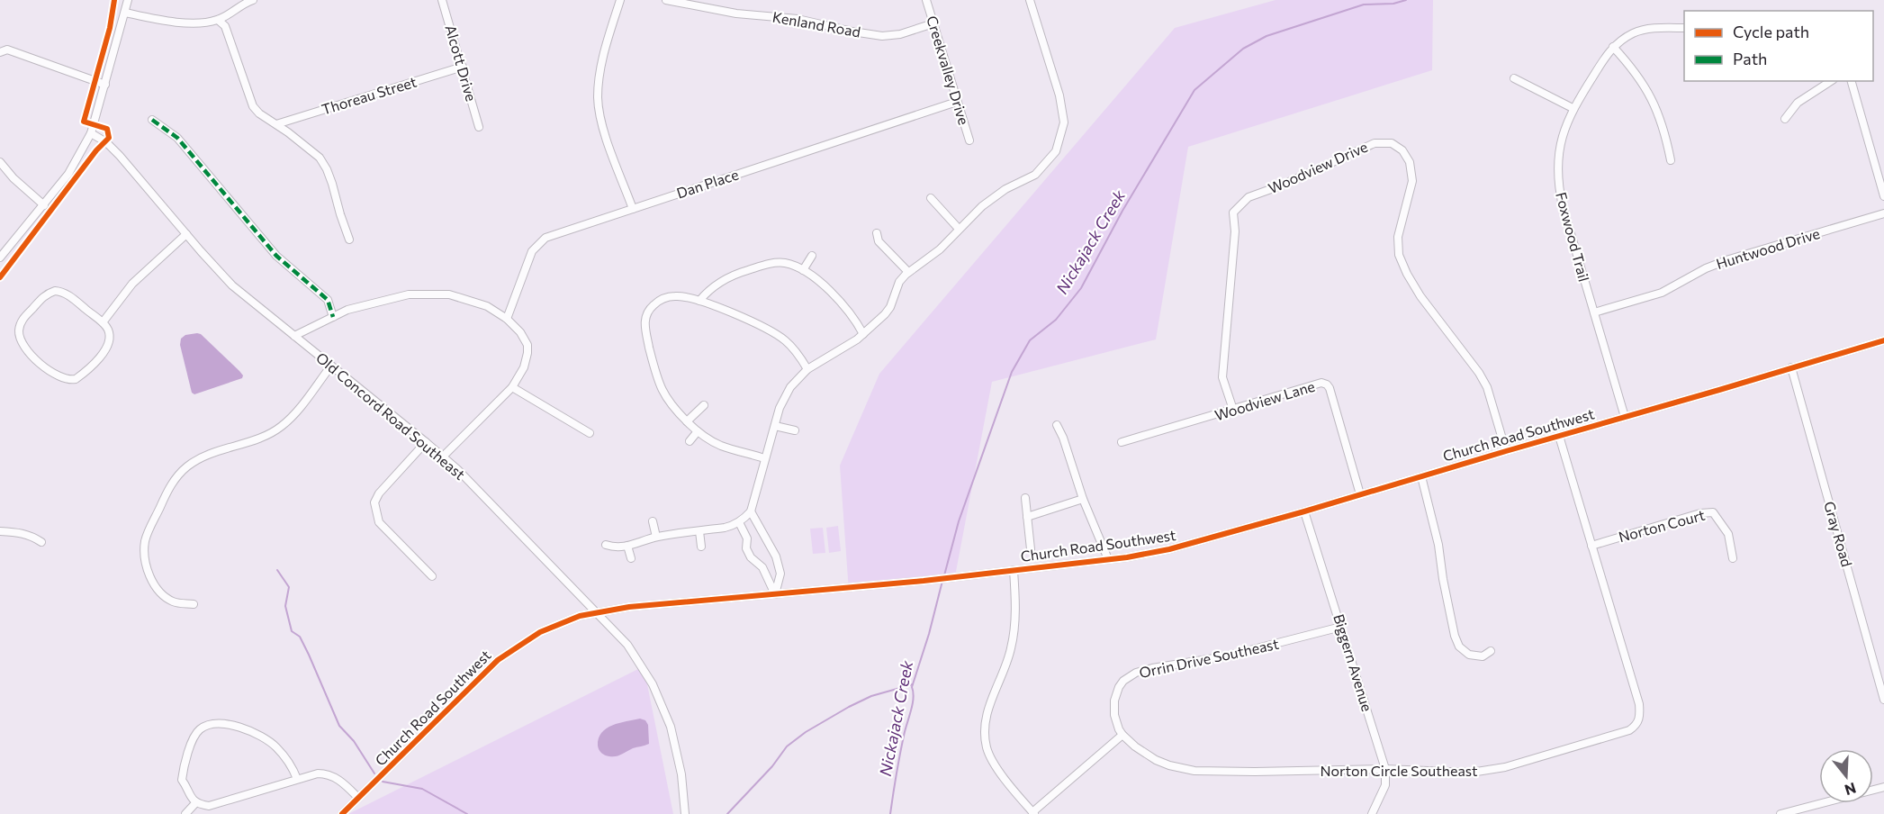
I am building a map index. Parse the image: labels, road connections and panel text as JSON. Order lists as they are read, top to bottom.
{
  "streets": {
    "street": [
      "Kenland Road",
      "Alcott Drive",
      "Creekvalley Drive",
      "Thoreau Street",
      "Woodview Drive",
      "Dan Place",
      "Foxwood Trail",
      "Huntwood Drive",
      "Woodview Lane",
      "Old Concord Road Southeast",
      "Church Road Southwest",
      "Norton Court",
      "Gray Road",
      "Orrin Drive Southeast",
      "Biggern Avenue",
      "Norton Circle Southeast"
    ]
  },
  "crossings": [
    ["Kenland Road", "Creekvalley Drive"],
    ["Alcott Drive", "Thoreau Street"],
    ["Creekvalley Drive", "Dan Place"],
    ["Woodview Drive", "Woodview Lane"],
    ["Woodview Drive", "Church Road Southwest"],
    ["Foxwood Trail", "Huntwood Drive"],
    ["Foxwood Trail", "Church Road Southwest"],
    ["Woodview Lane", "Church Road Southwest"],
    ["Old Concord Road Southeast", "Church Road Southwest"],
    ["Church Road Southwest", "Gray Road"],
    ["Church Road Southwest", "Biggern Avenue"],
    ["Church Road Southwest", "Norton Circle Southeast"],
    ["Norton Court", "Norton Circle Southeast"],
    ["Orrin Drive Southeast", "Biggern Avenue"],
    ["Orrin Drive Southeast", "Norton Circle Southeast"],
    ["Biggern Avenue", "Norton Circle Southeast"]
  ],
  "water": ["Nickajack Creek"],
  "legend": ["Cycle path", "Path"],
  "north": "bottom"
}
